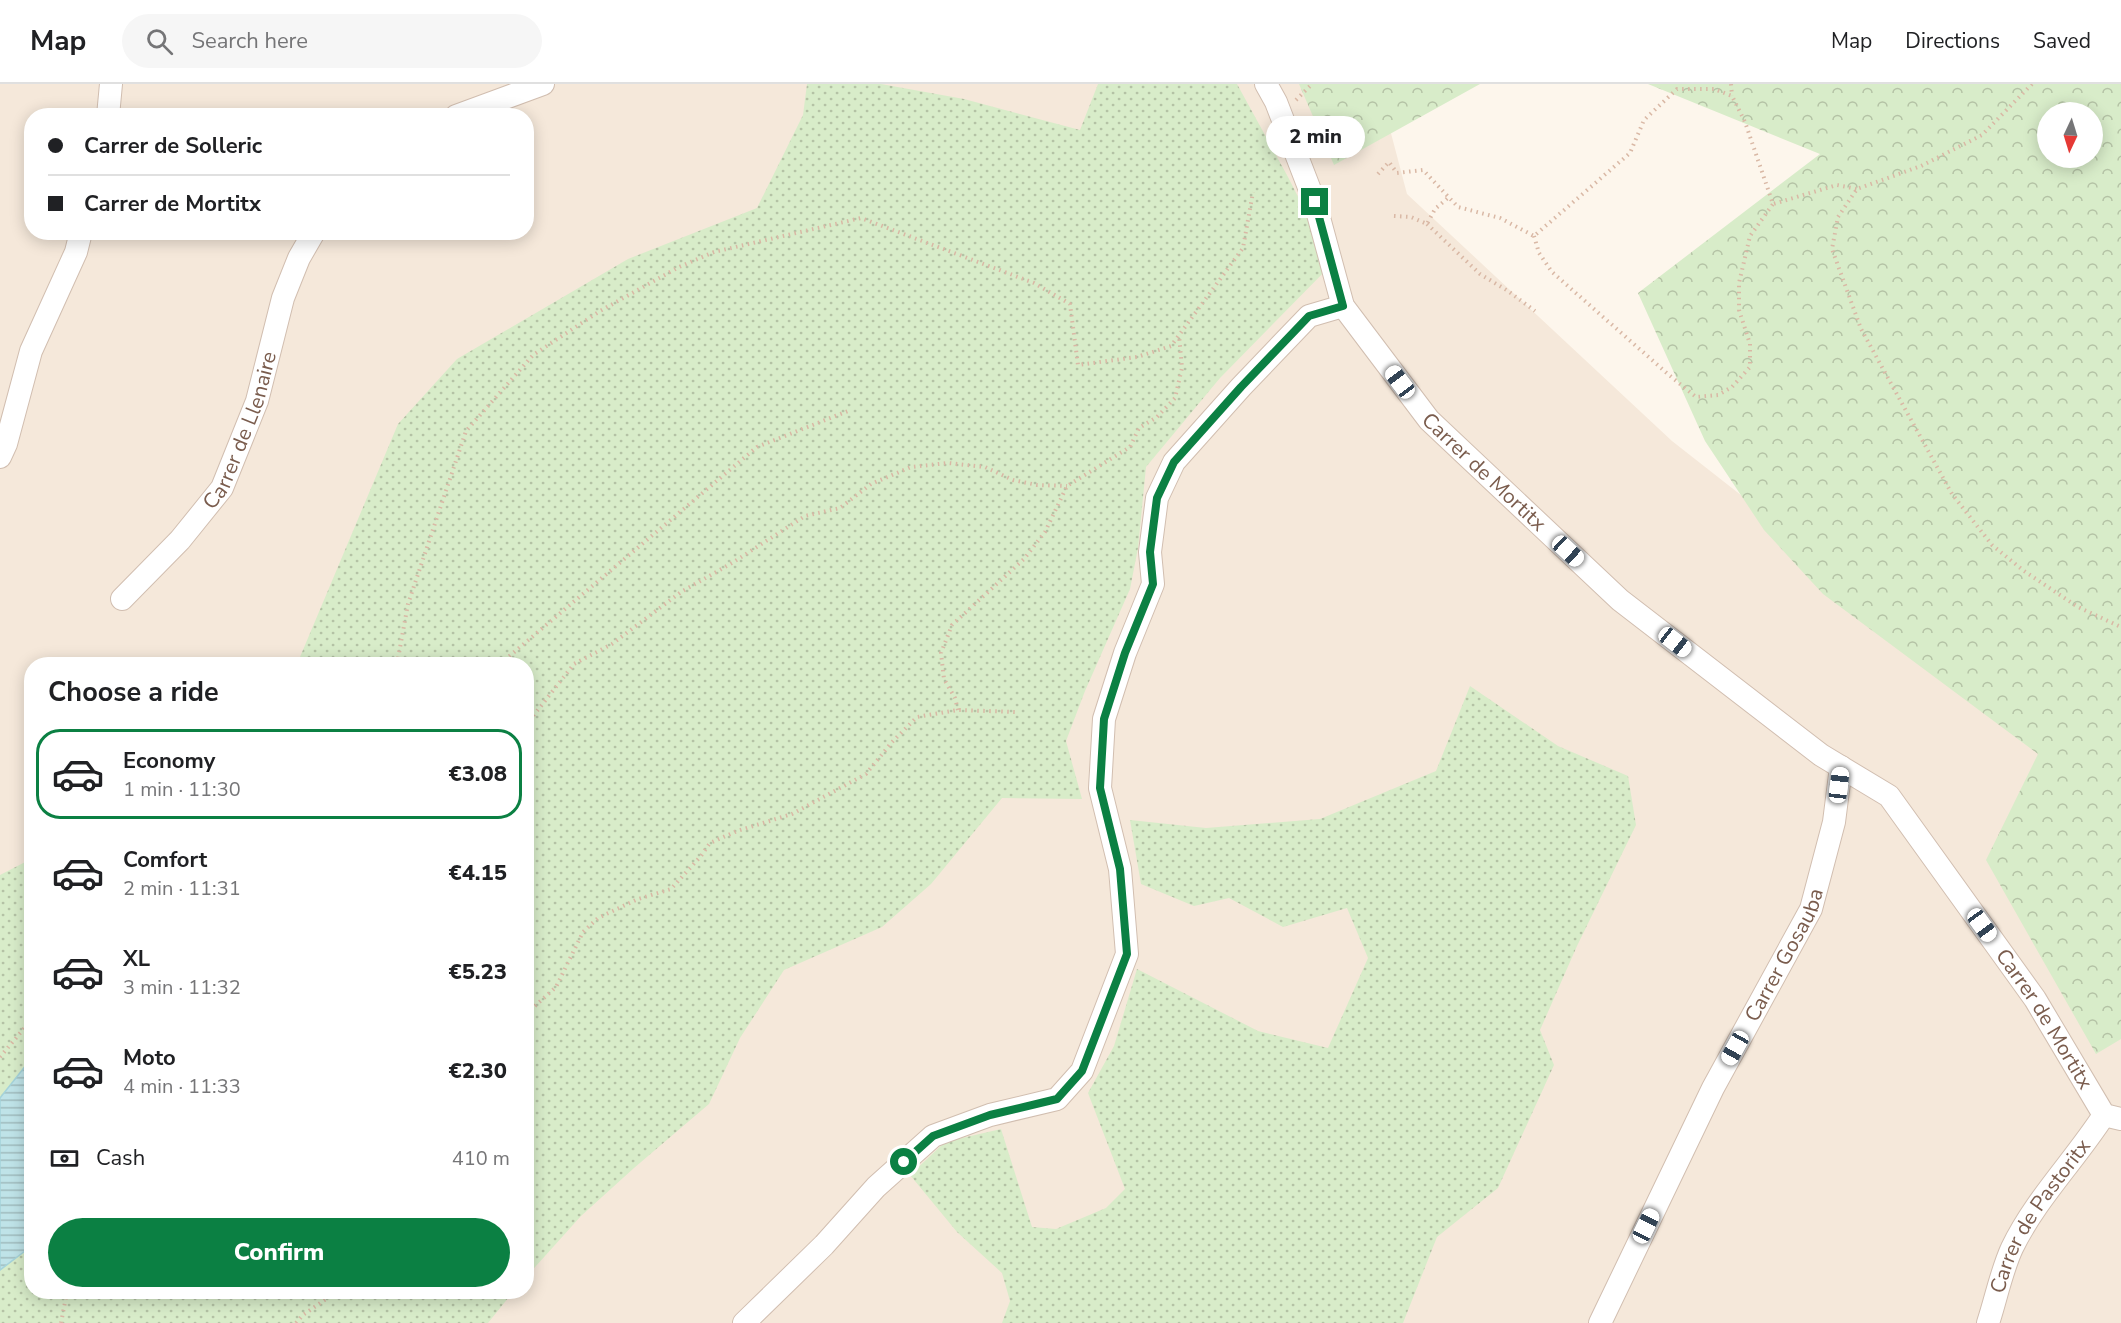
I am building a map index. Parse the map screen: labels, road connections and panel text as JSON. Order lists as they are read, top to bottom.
{
  "streets": {
    "street": [
      "Carrer de Llenaire",
      "Carrer de Mortitx",
      "Carrer Gosauba",
      "Carrer de Pastoritx"
    ]
  },
  "crossings": [
    ["Carrer de Mortitx", "Carrer Gosauba"],
    ["Carrer de Mortitx", "Carrer de Pastoritx"]
  ],
  "north": "bottom",
  "page": {
    "header": "Map",
    "search": "Search here",
    "nav": ["Map", "Directions", "Saved"],
    "banner": ["Carrer de Solleric", "Carrer de Mortitx"],
    "bubble": "2 min",
    "heading": "Choose a ride",
    "list": [
      {
        "name": "Economy",
        "note": "1 min · 11:30",
        "value": "€3.08"
      },
      {
        "name": "Comfort",
        "note": "2 min · 11:31",
        "value": "€4.15"
      },
      {
        "name": "XL",
        "note": "3 min · 11:32",
        "value": "€5.23"
      },
      {
        "name": "Moto",
        "note": "4 min · 11:33",
        "value": "€2.30"
      }
    ],
    "pay": ["Cash", "410 m"],
    "buttons": "Confirm"
  }
}
